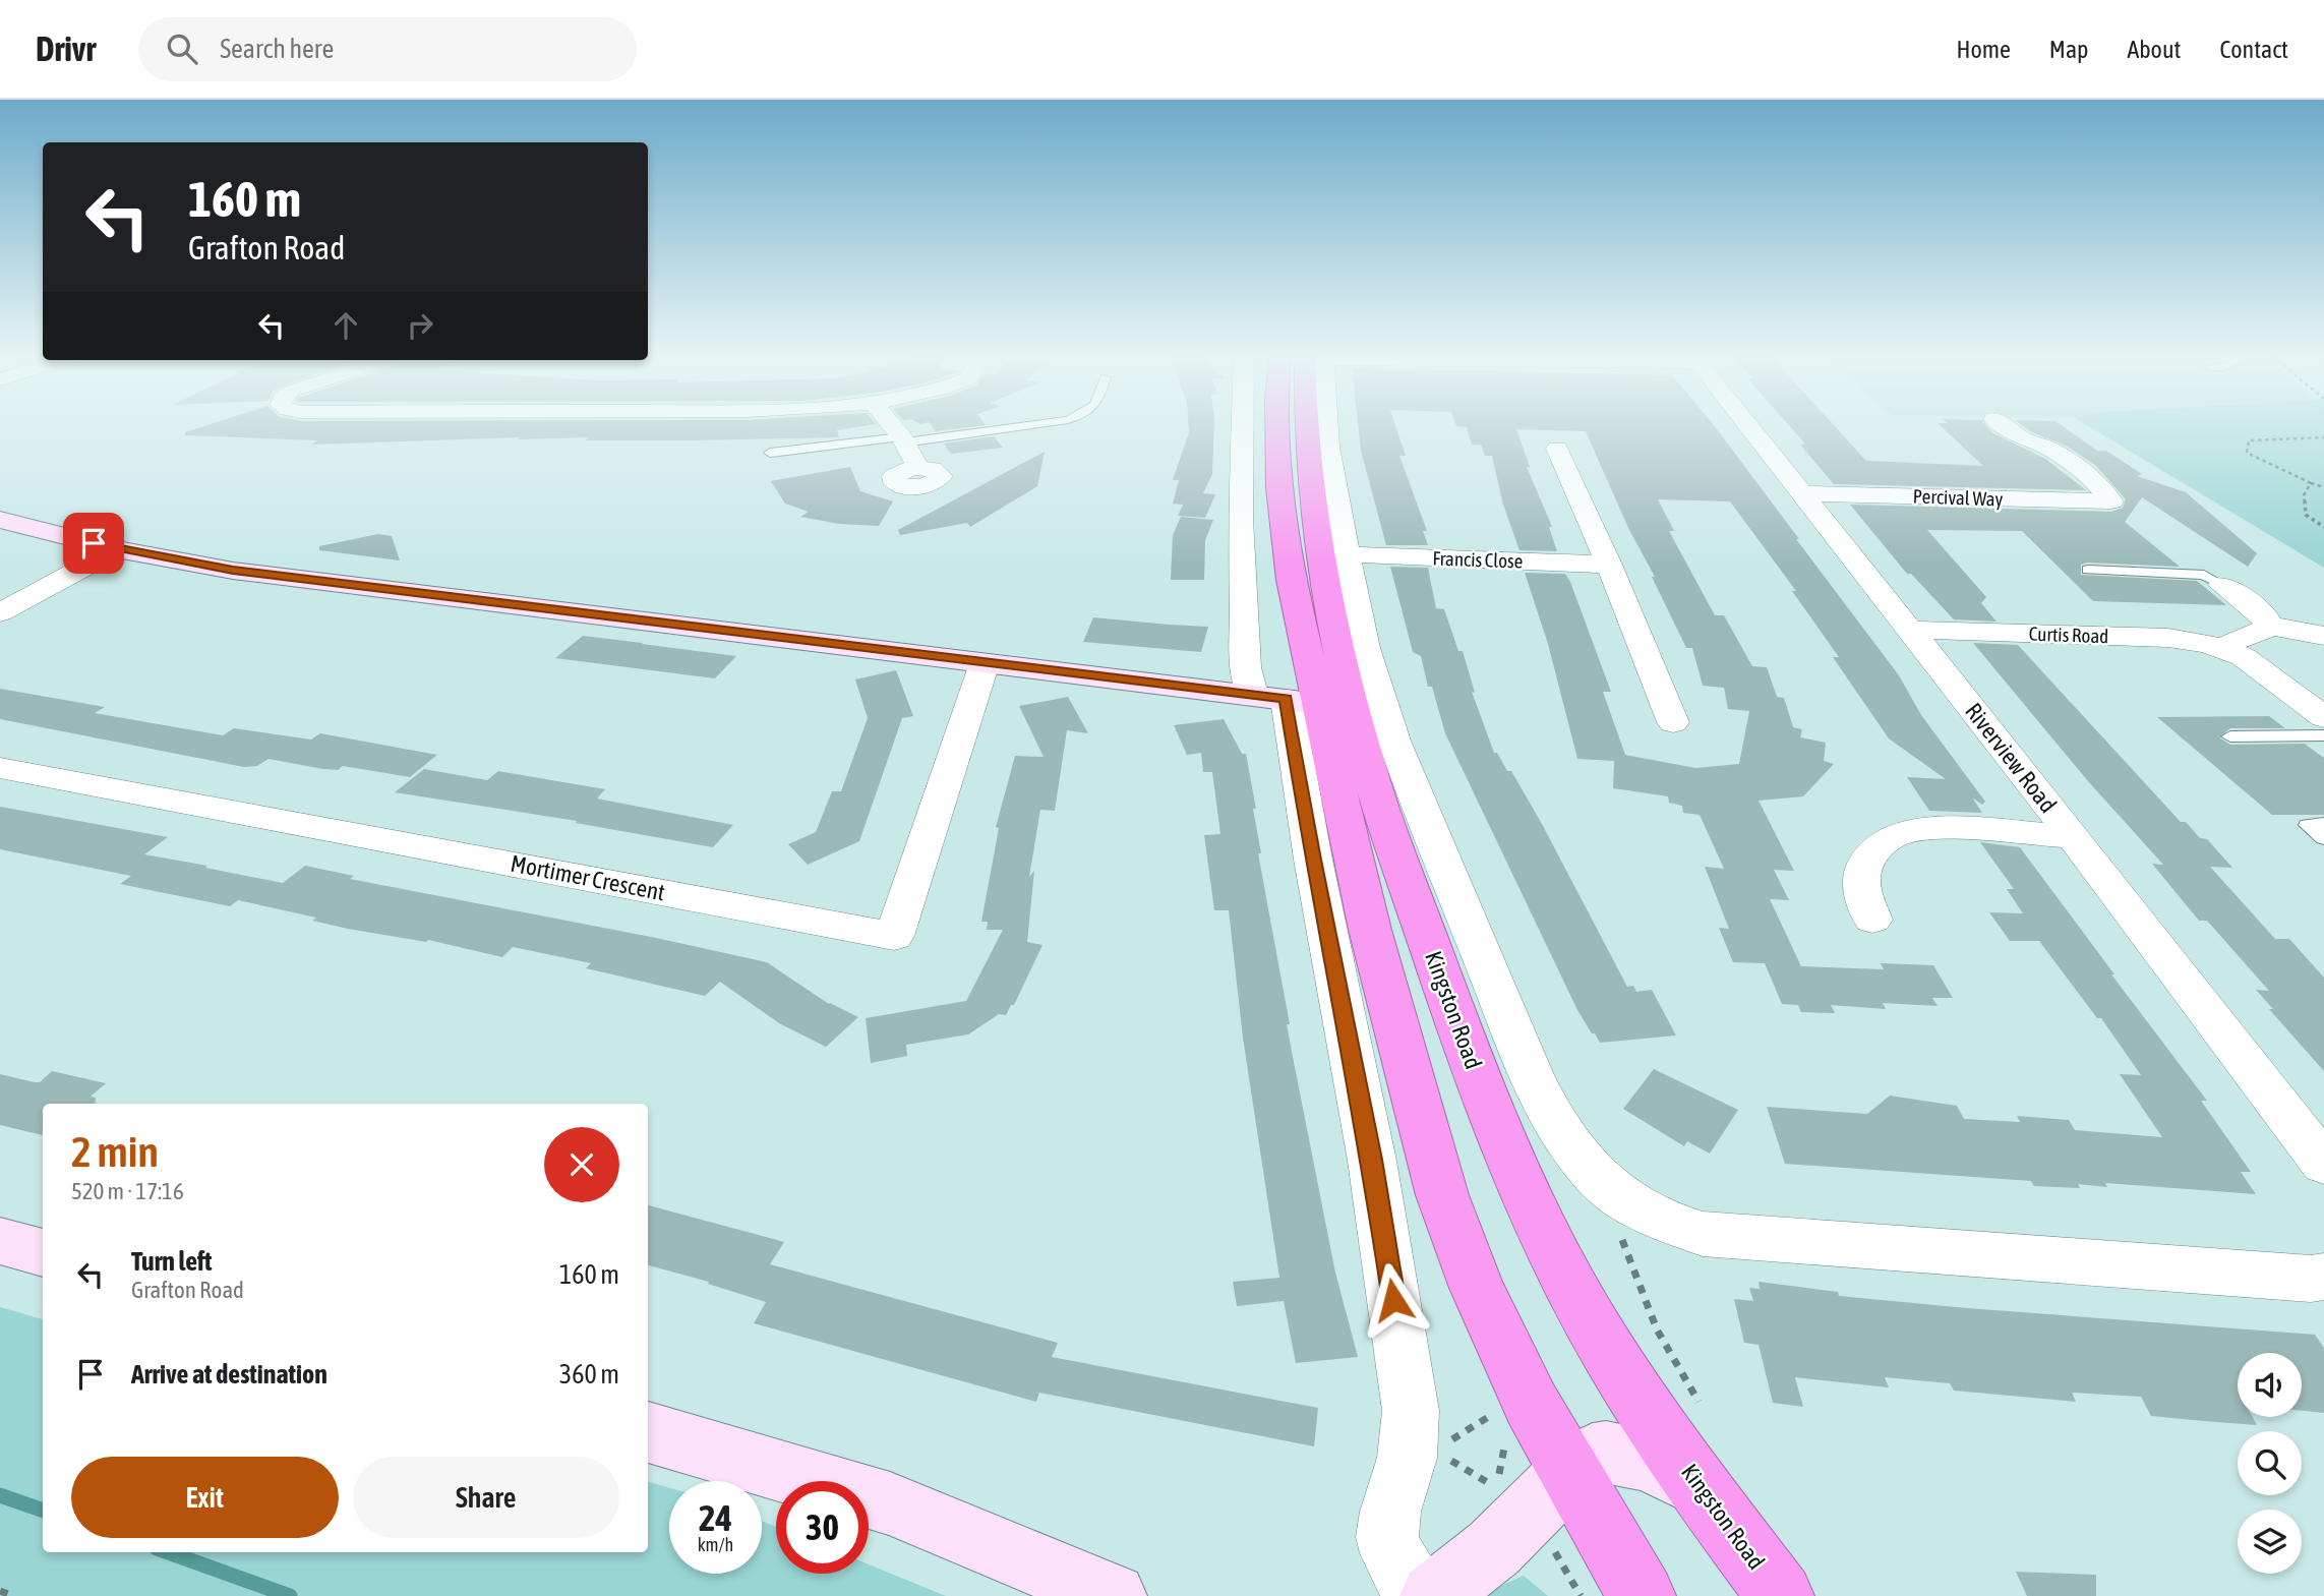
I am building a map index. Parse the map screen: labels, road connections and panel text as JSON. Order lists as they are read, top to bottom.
{
  "streets": {
    "highway": ["Kingston Road"],
    "street": [
      "Percival Way",
      "Francis Close",
      "Curtis Road",
      "Riverview Road",
      "Mortimer Crescent"
    ]
  },
  "crossings": [
    ["Percival Way", "Riverview Road"],
    ["Curtis Road", "Riverview Road"]
  ],
  "page": {
    "header": "Drivr",
    "search": "Search here",
    "nav": [
      "Home",
      "Map",
      "About",
      "Contact"
    ],
    "turn": ["160 m", "Grafton Road"],
    "heading": ["2 min", "520 m · 17:16"],
    "list": [
      {
        "name": "Turn left",
        "note": "Grafton Road",
        "value": "160 m"
      },
      {
        "name": "Arrive at destination",
        "value": "360 m"
      }
    ],
    "buttons": ["Exit", "Share"],
    "speed": "24 km/h",
    "limit": "30"
  }
}
